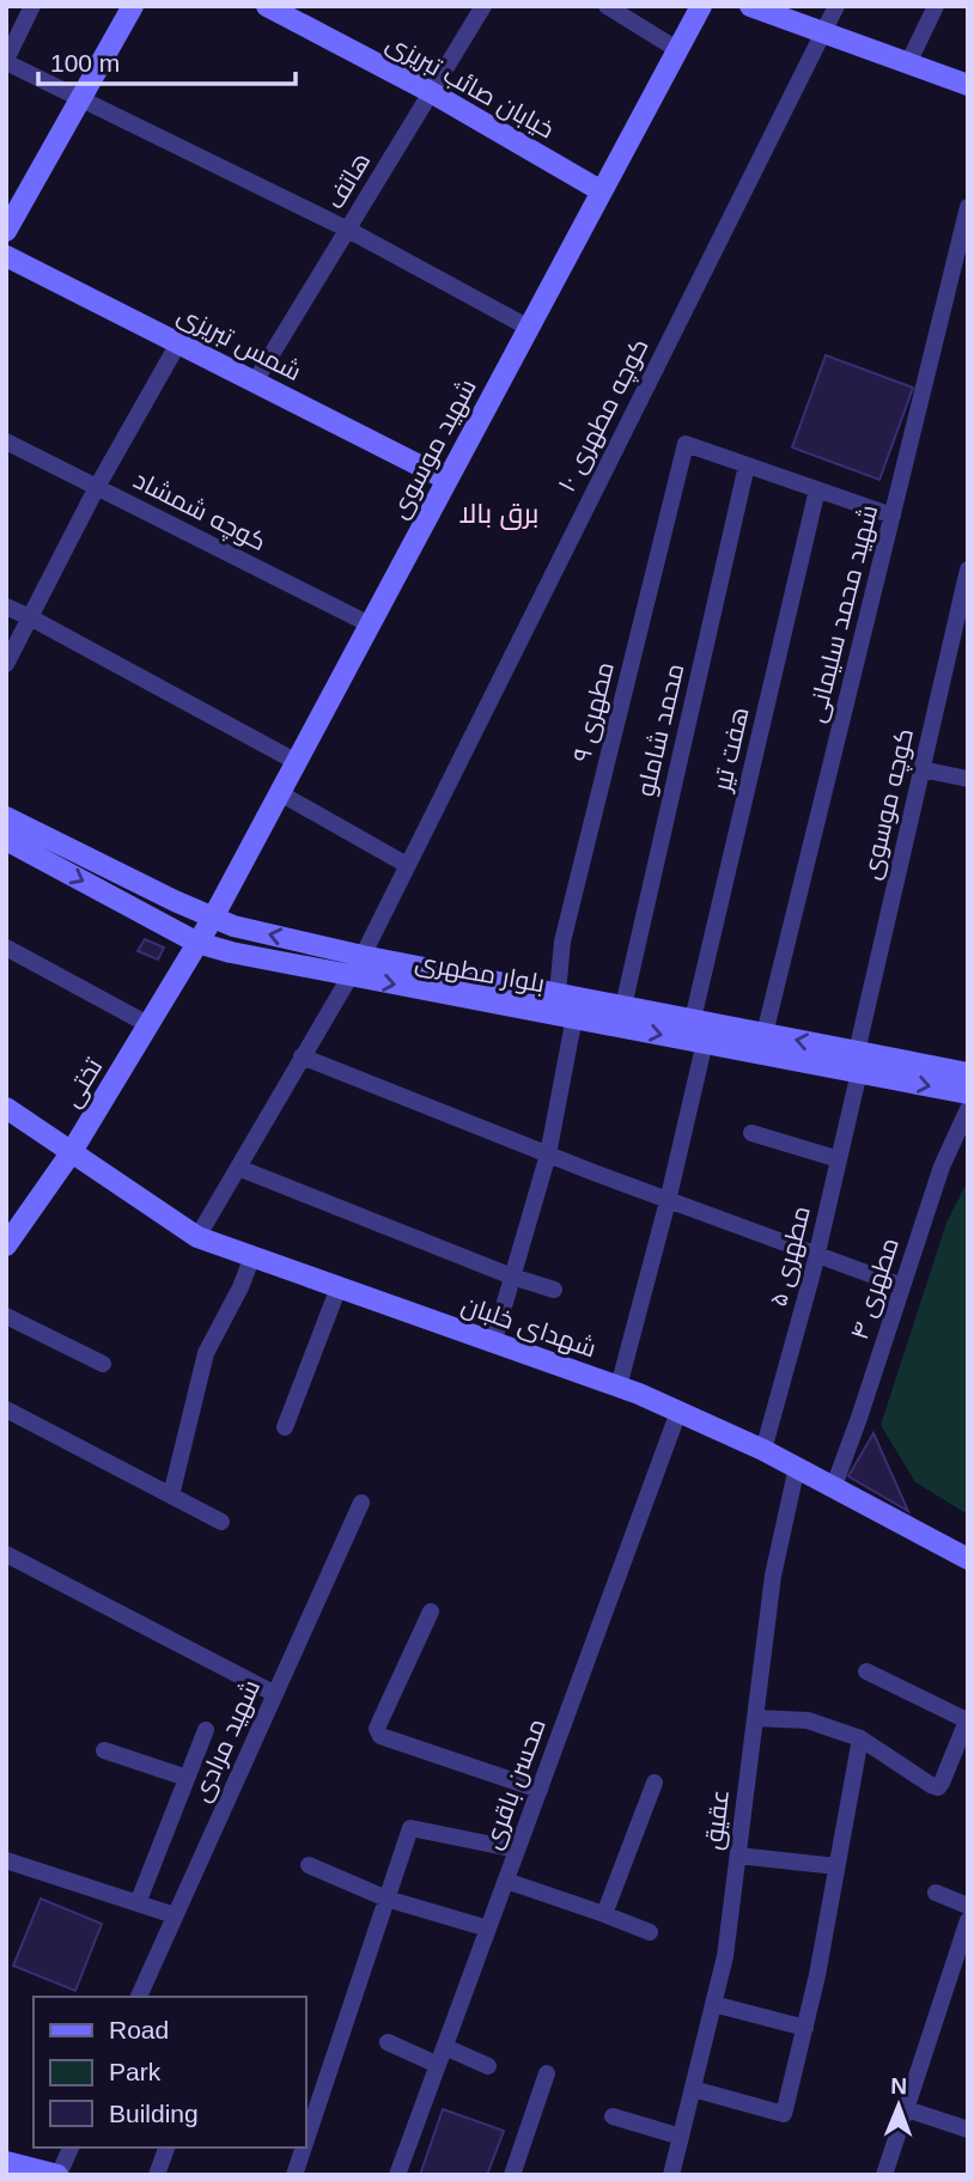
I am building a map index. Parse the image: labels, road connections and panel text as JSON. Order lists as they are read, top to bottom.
{
  "streets": {
    "main road": [
      "خیابان صائب تبریزی",
      "شمس تبریزی",
      "شهید موسوی",
      "بلوار مطهری",
      "تختی",
      "شهدای خلبان"
    ],
    "street": [
      "هاتف",
      "کوچه مطهری ۱۰",
      "کوچه شمشاد",
      "شهید محمد سلیمانی",
      "مطهری ۹",
      "محمد شاملو",
      "هفت تیر",
      "کوچه موسوی",
      "مطهری ۵",
      "مطهری ۴",
      "شهید مرادی",
      "محسن باقری",
      "عقیق"
    ]
  },
  "crossings": [
    ["خیابان صائب تبریزی", "هاتف"],
    ["خیابان صائب تبریزی", "شهید موسوی"],
    ["هاتف", "شمس تبریزی"],
    ["شمس تبریزی", "شهید موسوی"],
    ["کوچه مطهری ۱۰", "بلوار مطهری"],
    ["شهید موسوی", "کوچه شمشاد"],
    ["شهید موسوی", "بلوار مطهری"],
    ["شهید موسوی", "تختی"],
    ["شهید محمد سلیمانی", "بلوار مطهری"],
    ["مطهری ۹", "محمد شاملو"],
    ["مطهری ۹", "بلوار مطهری"],
    ["محمد شاملو", "بلوار مطهری"],
    ["هفت تیر", "بلوار مطهری"],
    ["کوچه موسوی", "بلوار مطهری"],
    ["کوچه موسوی", "مطهری ۵"],
    ["بلوار مطهری", "تختی"],
    ["بلوار مطهری", "مطهری ۵"],
    ["تختی", "شهدای خلبان"],
    ["مطهری ۵", "شهدای خلبان"],
    ["مطهری ۴", "شهدای خلبان"],
    ["شهدای خلبان", "محسن باقری"],
    ["شهدای خلبان", "عقیق"]
  ],
  "districts": ["برق بالا"],
  "legend": ["Road", "Park", "Building"],
  "scale_bar": "100 m",
  "north": "top"
}
